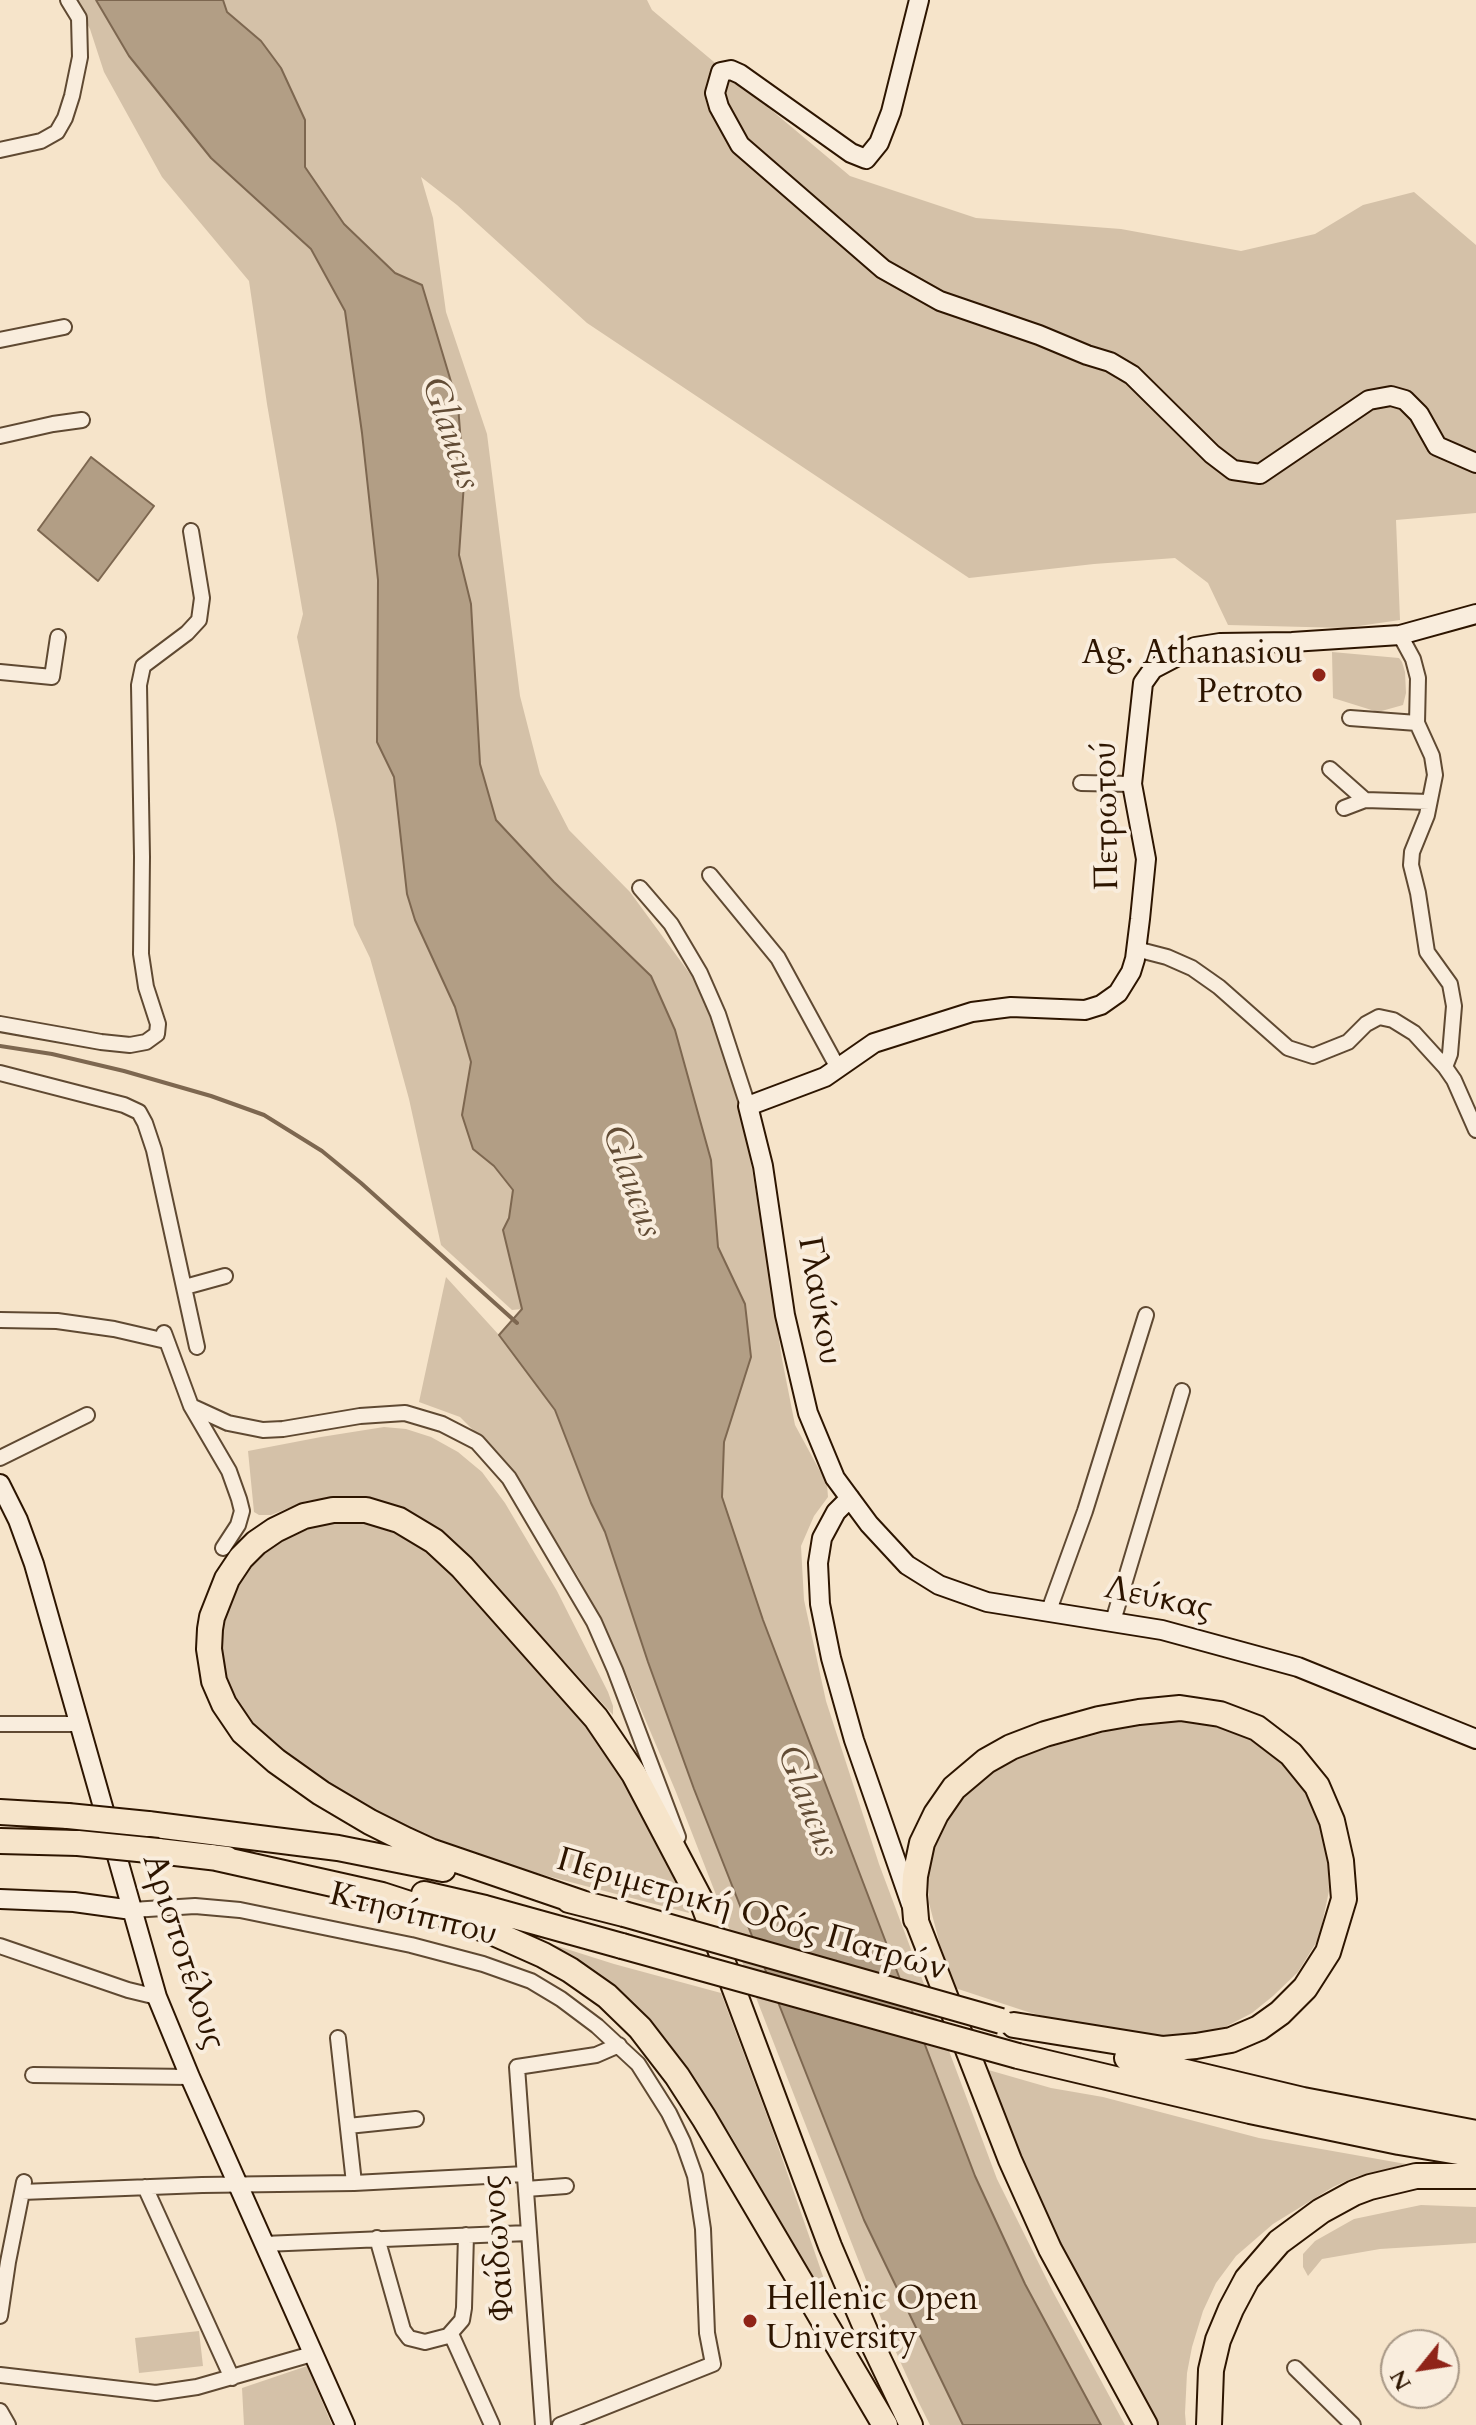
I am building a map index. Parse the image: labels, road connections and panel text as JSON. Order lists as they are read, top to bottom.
{
  "streets": {
    "highway": ["Περιμετρική Οδός Πατρών"],
    "street": [
      "Πετρωτού",
      "Γλαύκου",
      "Λεύκας",
      "Κτησίππου",
      "Αριστοτέλους",
      "Φαίδωνος"
    ]
  },
  "crossings": [
    ["Πετρωτού", "Γλαύκου"],
    ["Γλαύκου", "Λεύκας"],
    ["Κτησίππου", "Αριστοτέλους"],
    ["Κτησίππου", "Φαίδωνος"]
  ],
  "water": ["Glaucus"],
  "places": ["Ag. Athanasiou Petroto", "Hellenic Open University"],
  "north": "bottom left"
}
